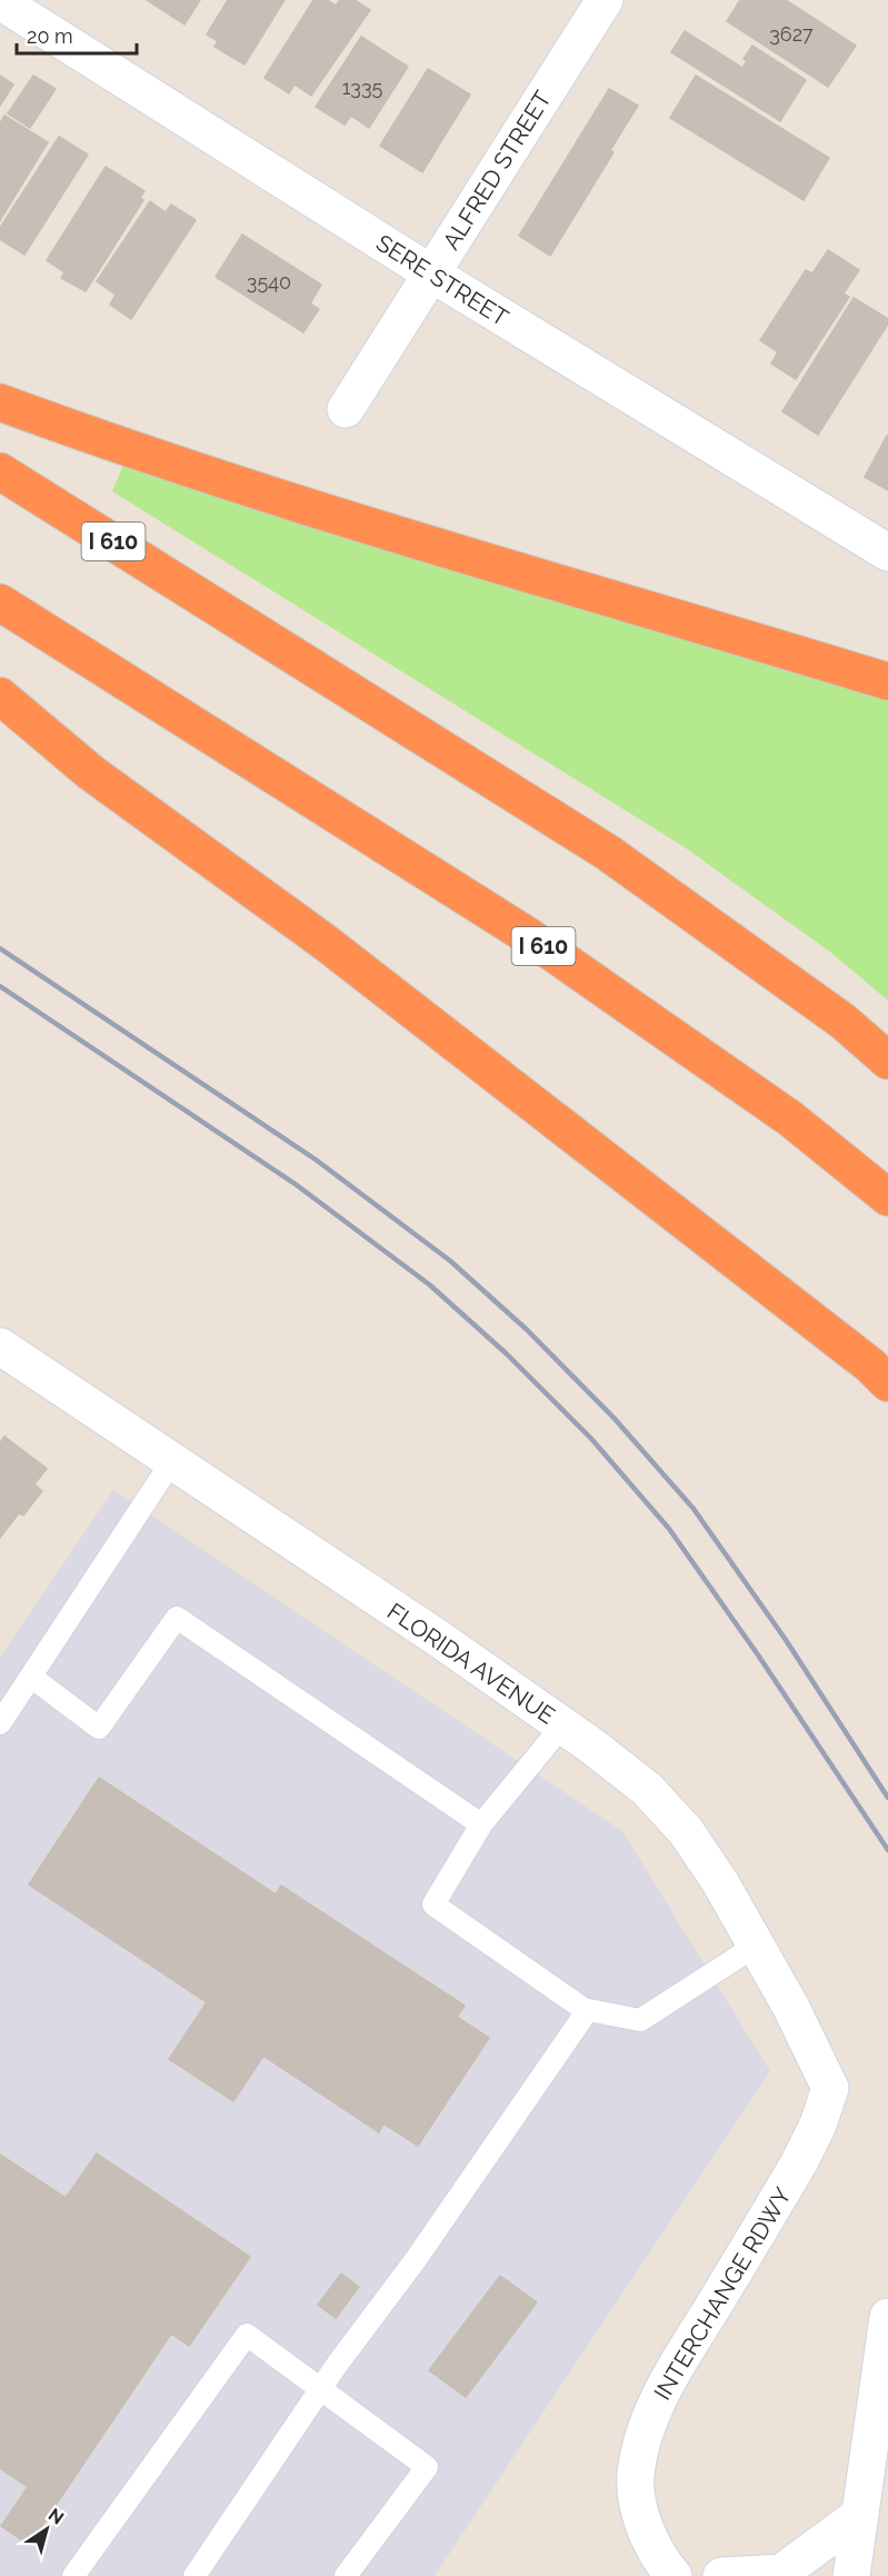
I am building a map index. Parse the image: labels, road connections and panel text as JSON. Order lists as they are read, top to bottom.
{
  "streets": {
    "highway": ["I 610"],
    "street": [
      "ALFRED STREET",
      "SERE STREET",
      "FLORIDA AVENUE",
      "INTERCHANGE RDWY"
    ]
  },
  "crossings": [
    ["ALFRED STREET", "SERE STREET"],
    ["FLORIDA AVENUE", "INTERCHANGE RDWY"]
  ],
  "house_numbers": ["3627", "1335", "3540"],
  "scale_bar": "20 m",
  "north": "top right"
}
